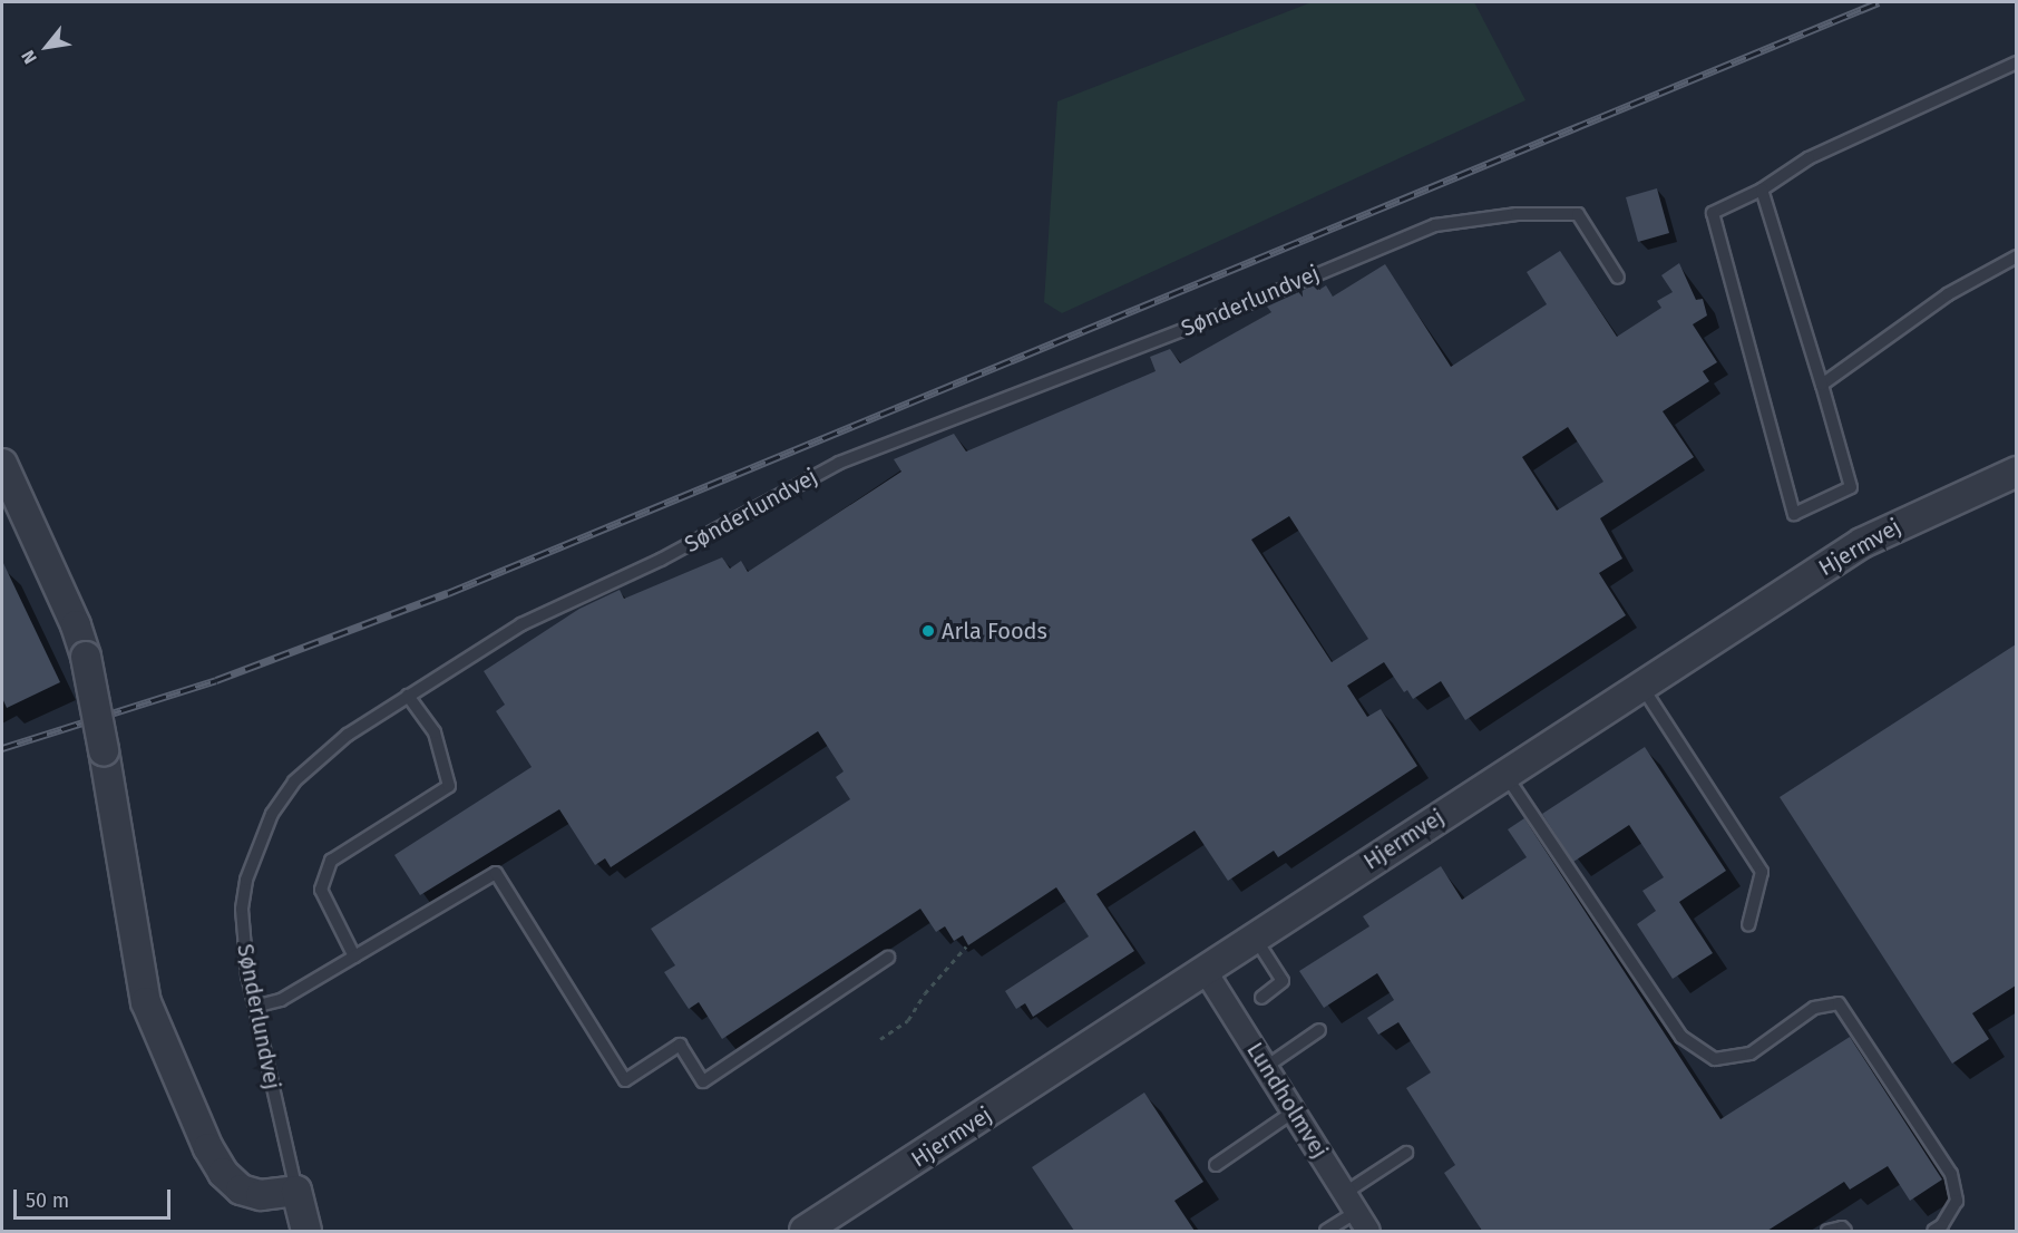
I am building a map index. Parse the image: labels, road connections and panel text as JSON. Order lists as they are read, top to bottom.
{
  "streets": {
    "street": ["Sønderlundvej", "Hjermvej", "Lundholmvej"]
  },
  "crossings": [
    ["Hjermvej", "Lundholmvej"]
  ],
  "places": ["Arla Foods"],
  "scale_bar": "50 m",
  "north": "bottom left"
}
